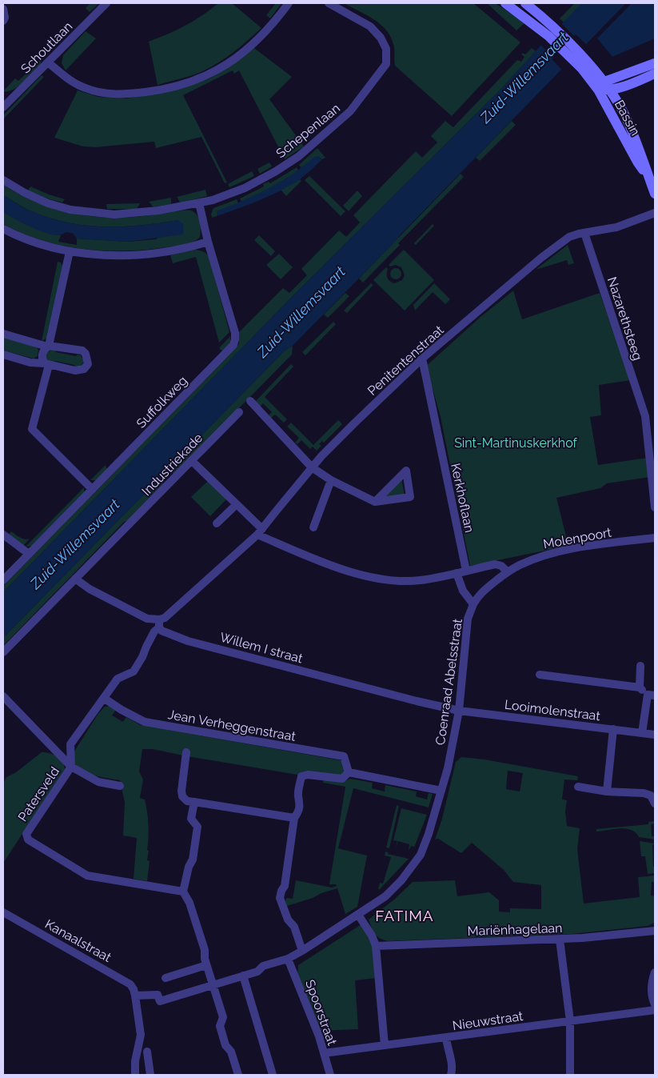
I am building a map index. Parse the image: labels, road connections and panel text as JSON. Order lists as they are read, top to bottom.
{
  "streets": {
    "street": [
      "Schoutlaan",
      "Bassin",
      "Schepenlaan",
      "Nazarethsteeg",
      "Penitentenstraat",
      "Suffolkweg",
      "Industriekade",
      "Kerkhoflaan",
      "Molenpoort",
      "Willem I straat",
      "Coenraad Abelsstraat",
      "Looimolenstraat",
      "Jean Verheggenstraat",
      "Patersveld",
      "Mariënhagelaan",
      "Kanaalstraat",
      "Spoorstraat",
      "Nieuwstraat"
    ]
  },
  "crossings": [
    ["Schepenlaan", "Suffolkweg"],
    ["Nazarethsteeg", "Penitentenstraat"],
    ["Penitentenstraat", "Kerkhoflaan"],
    ["Penitentenstraat", "Willem I straat"],
    ["Penitentenstraat", "Patersveld"],
    ["Industriekade", "Willem I straat"],
    ["Molenpoort", "Coenraad Abelsstraat"],
    ["Willem I straat", "Coenraad Abelsstraat"],
    ["Willem I straat", "Looimolenstraat"],
    ["Willem I straat", "Patersveld"],
    ["Coenraad Abelsstraat", "Looimolenstraat"],
    ["Coenraad Abelsstraat", "Kanaalstraat"],
    ["Coenraad Abelsstraat", "Spoorstraat"],
    ["Jean Verheggenstraat", "Patersveld"],
    ["Spoorstraat", "Nieuwstraat"]
  ],
  "districts": ["FATIMA"],
  "water": ["Zuid-Willemsvaart"],
  "parks": ["Sint-Martinuskerkhof"]
}
